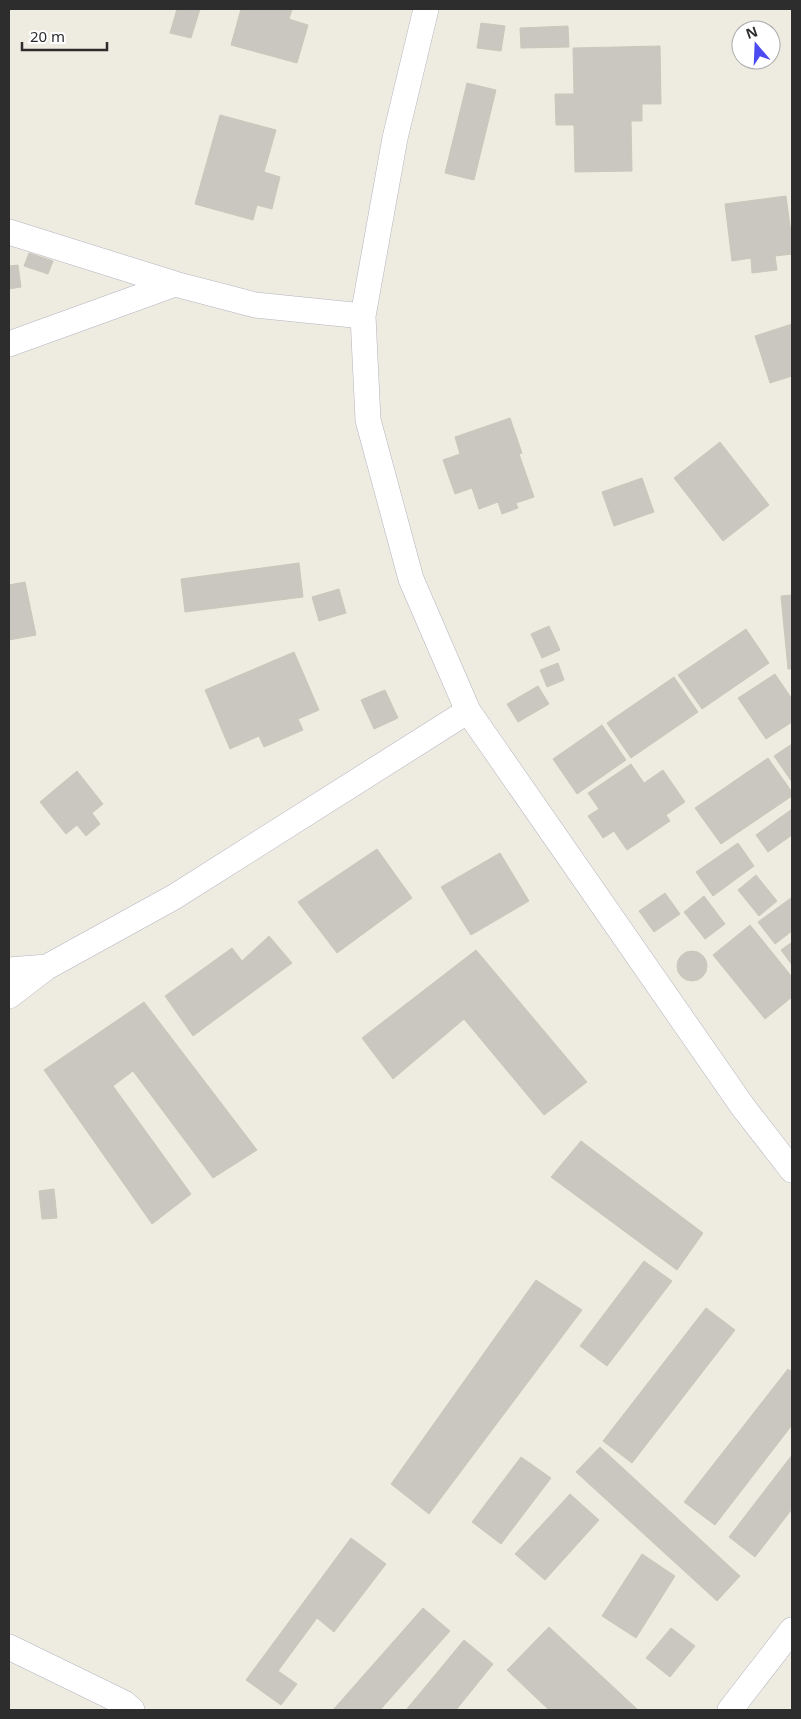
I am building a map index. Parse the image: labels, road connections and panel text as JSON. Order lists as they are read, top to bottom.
{
  "scale_bar": "20 m",
  "north": "top"
}
